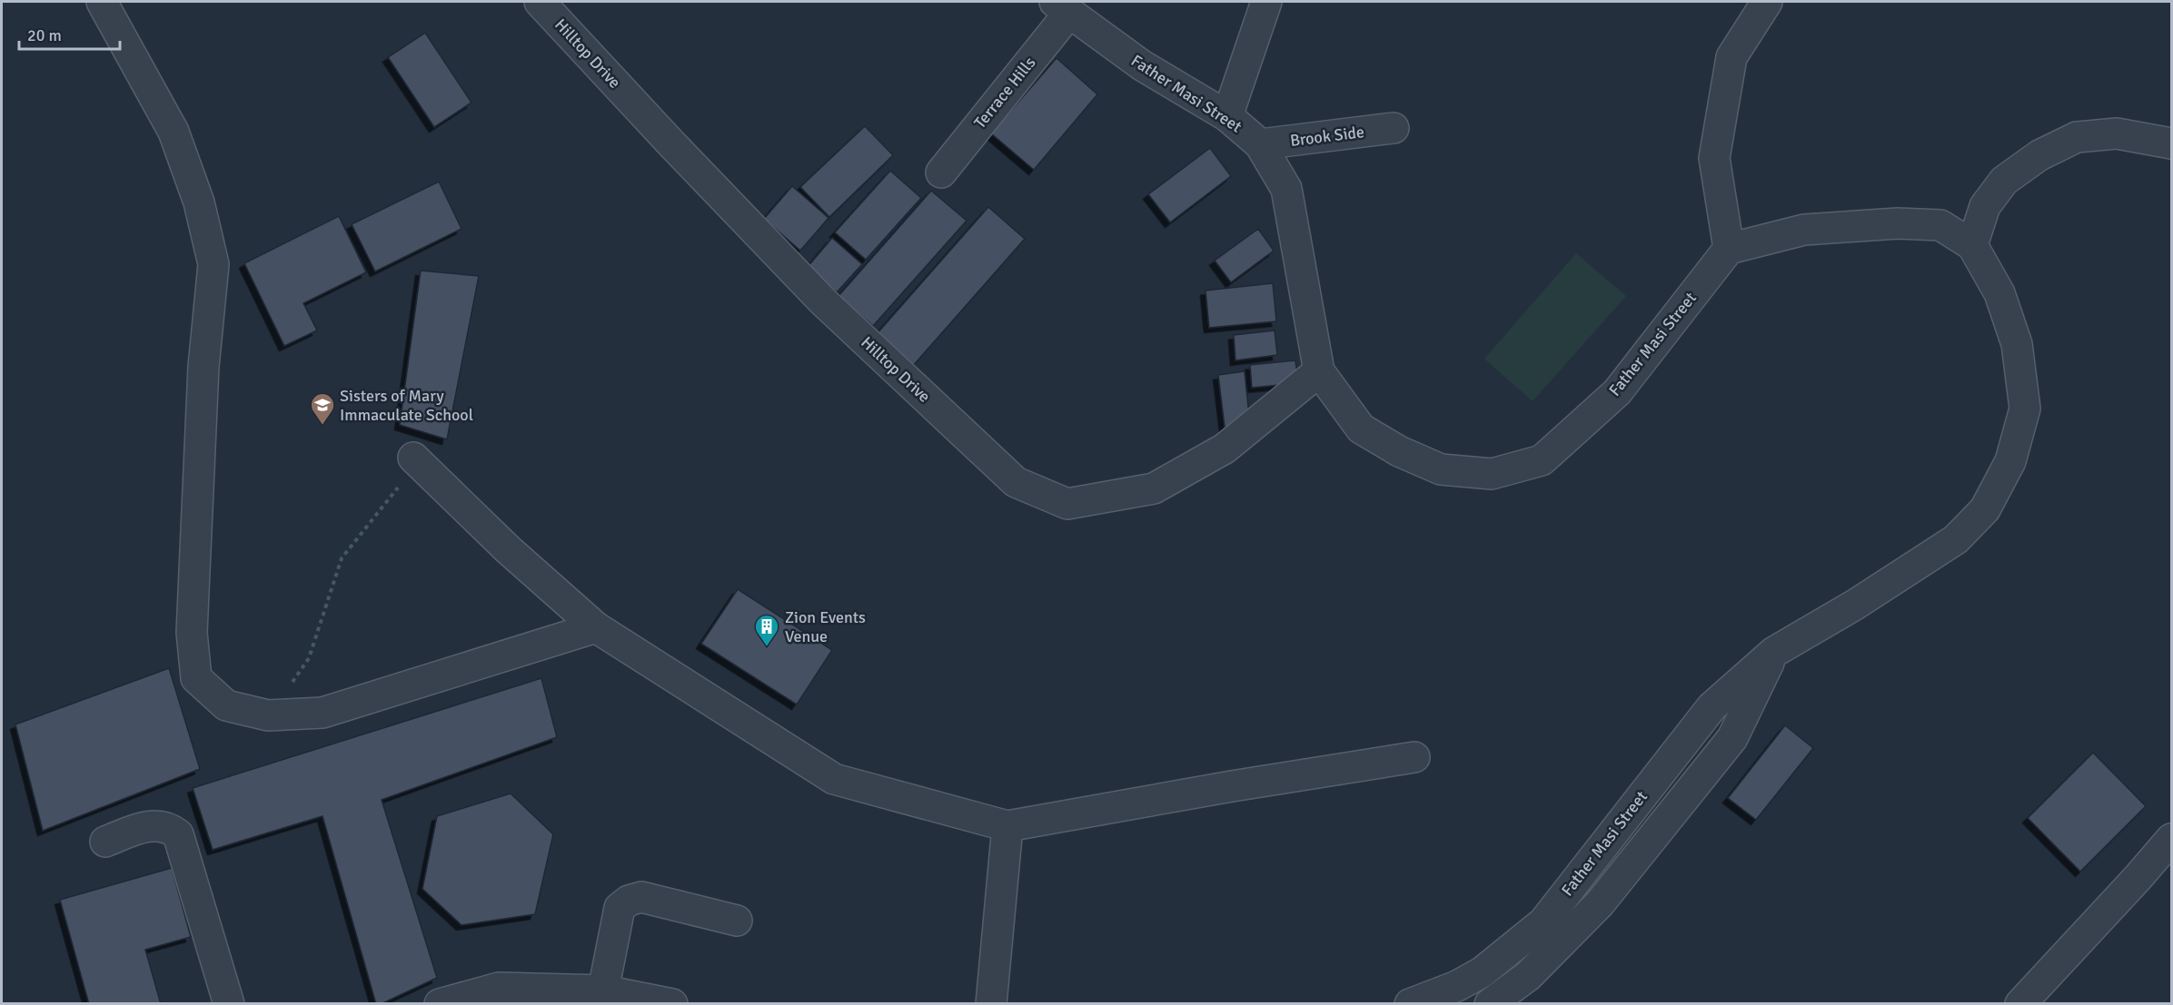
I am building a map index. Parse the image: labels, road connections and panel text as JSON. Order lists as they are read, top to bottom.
{
  "streets": {
    "street": [
      "Hilltop Drive",
      "Terrace Hills",
      "Father Masi Street",
      "Brook Side"
    ]
  },
  "crossings": [
    ["Hilltop Drive", "Father Masi Street"],
    ["Terrace Hills", "Father Masi Street"],
    ["Father Masi Street", "Brook Side"]
  ],
  "places": {
    "school or university": ["Sisters of Mary Immaculate School"],
    "building": ["Zion Events Venue"]
  },
  "scale_bar": "20 m"
}
